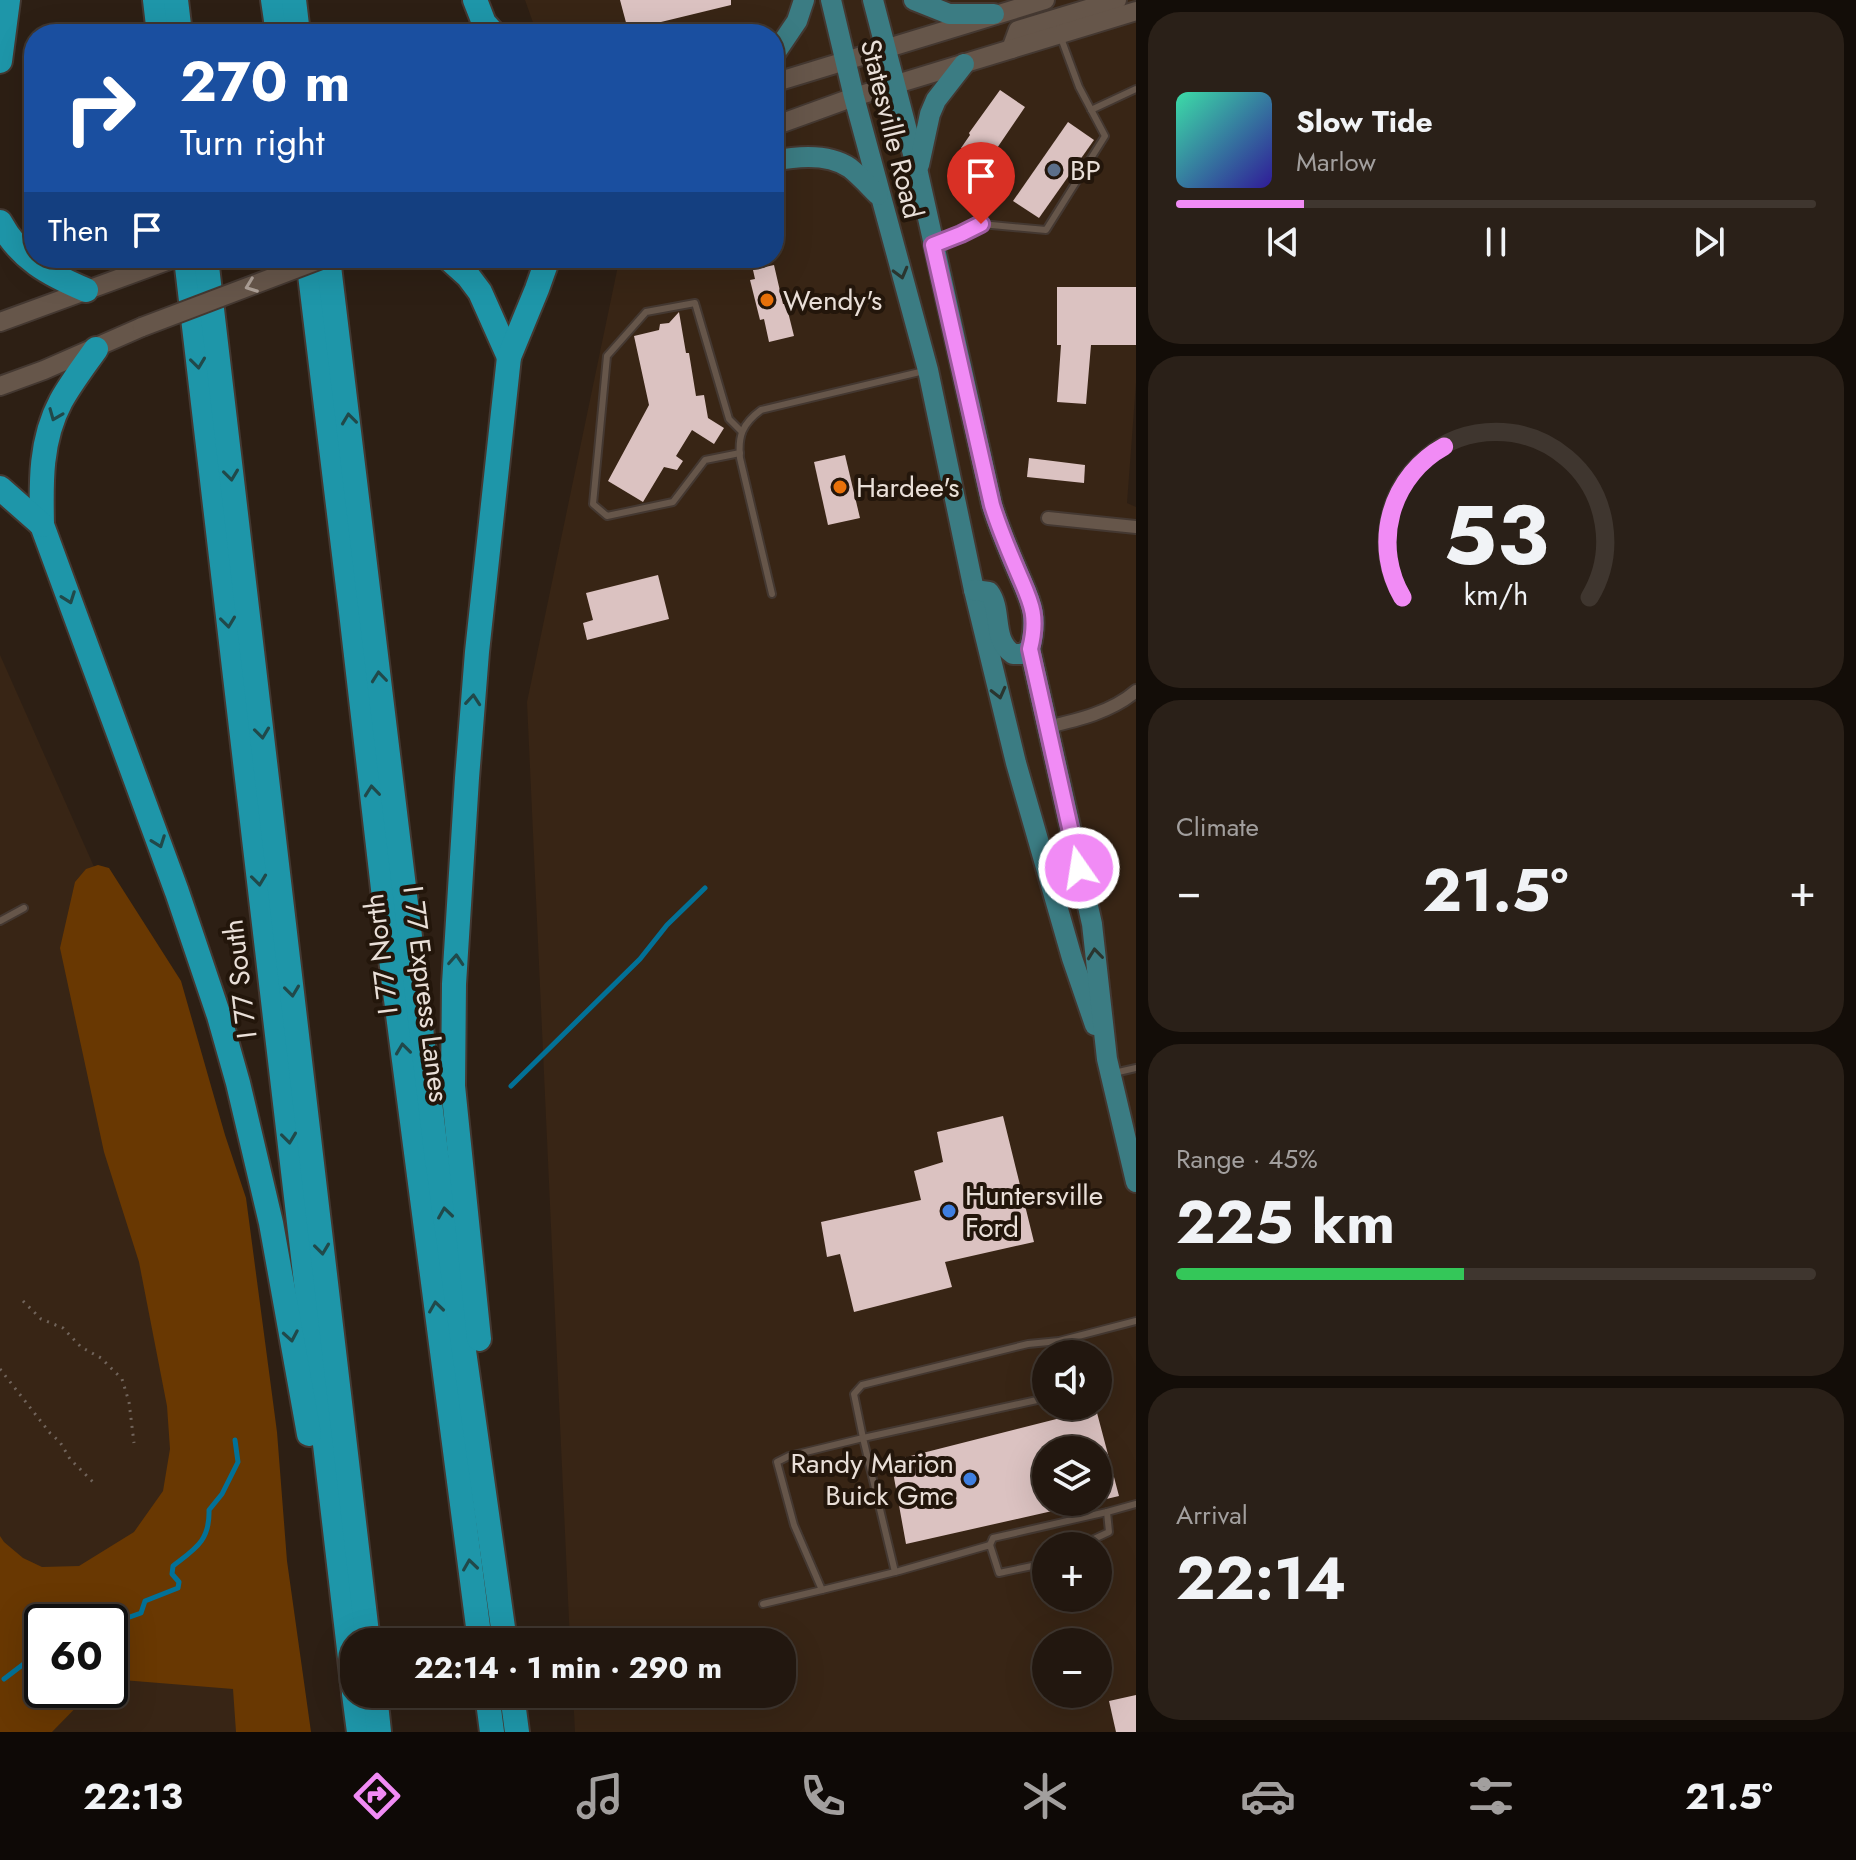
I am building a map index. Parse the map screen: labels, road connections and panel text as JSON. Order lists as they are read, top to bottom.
{
  "streets": {
    "highway": ["I 77 North", "I 77 South", "I 77 Express Lanes"],
    "main road": ["Statesville Road"]
  },
  "places": [
    "BP",
    "Wendy's",
    "Hardee's",
    "Huntersville Ford",
    "Randy Marion Buick Gmc"
  ],
  "page": {
    "turn": ["270 m", "Turn right"],
    "song": ["Slow Tide", "Marlow"],
    "then": "Then",
    "tile": [
      "Climate",
      ["Range · 45%", "225 km"],
      ["Arrival", "22:14"]
    ],
    "heat": ["−", "21.5°", "+"],
    "map_buttons": ["+", "−"],
    "limit": "60",
    "trip": "22:14 · 1 min · 290 m",
    "tabs": ["22:13", "21.5°"],
    "gauge": ["53", "km/h"]
  }
}
